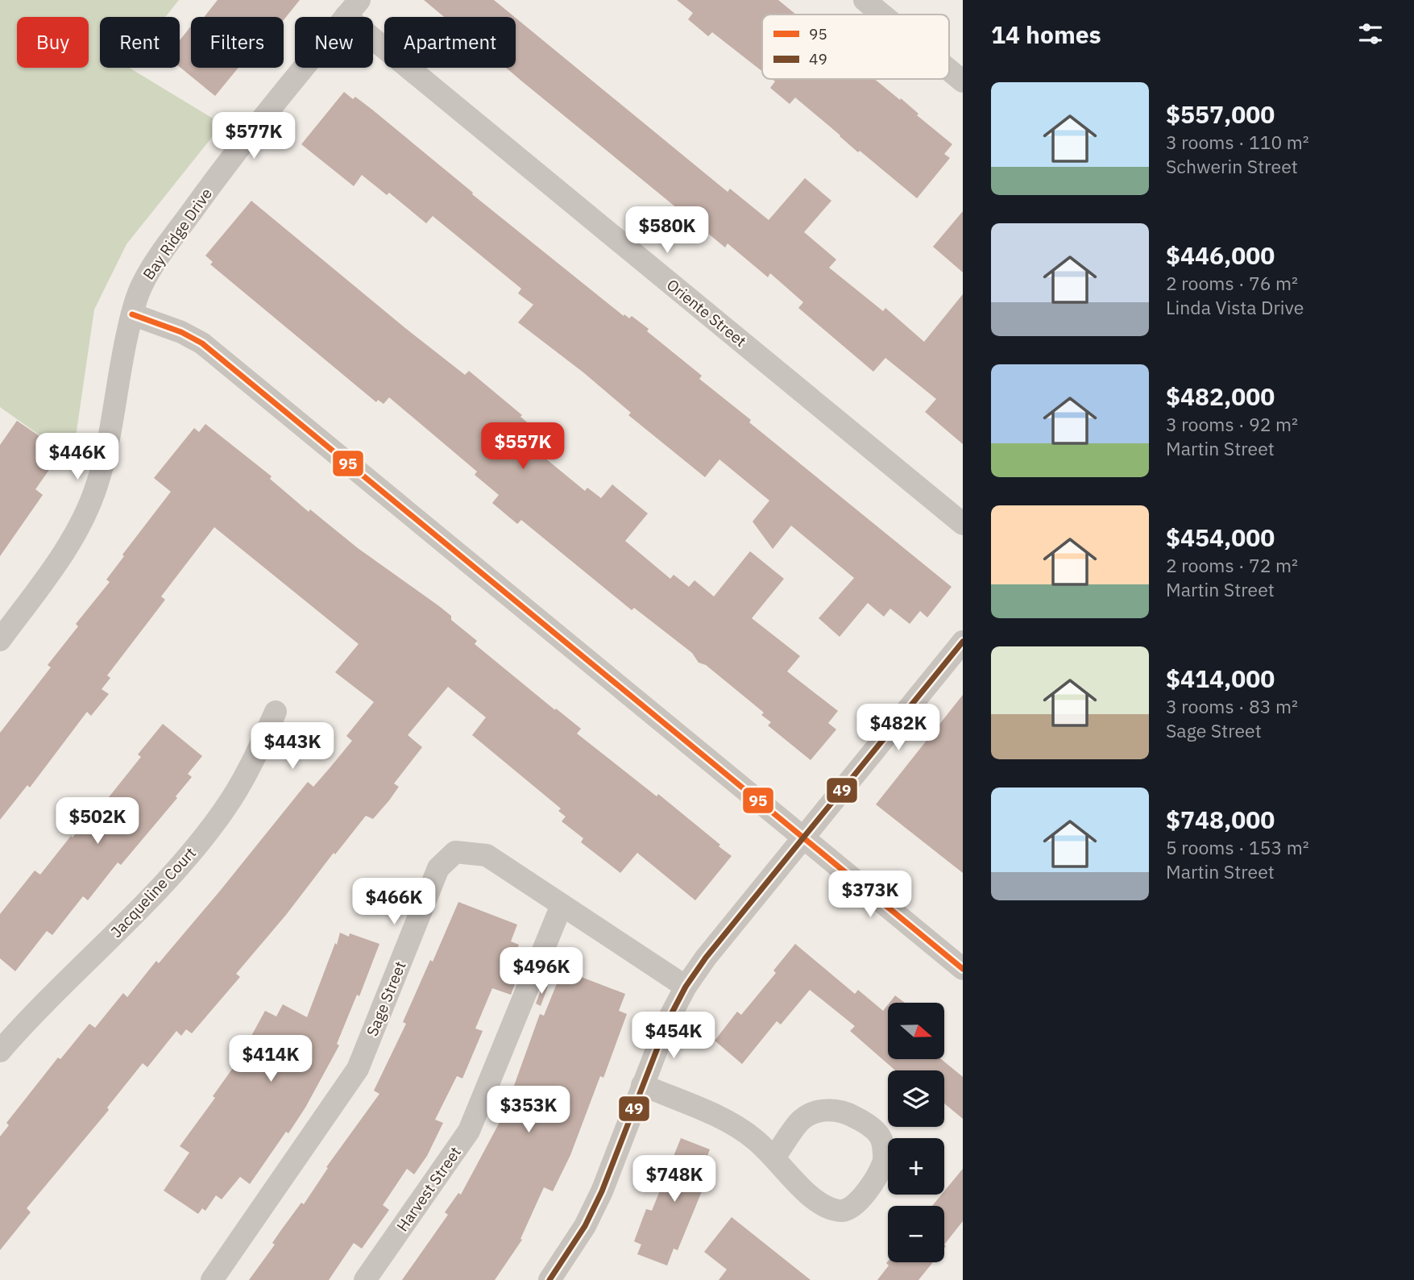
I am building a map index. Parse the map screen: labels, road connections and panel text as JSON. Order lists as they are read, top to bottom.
{
  "streets": {
    "street": [
      "Bay Ridge Drive",
      "Oriente Street",
      "Jacqueline Court",
      "Sage Street",
      "Harvest Street"
    ]
  },
  "crossings": [
    ["Bay Ridge Drive", "Oriente Street"],
    ["Sage Street", "Harvest Street"]
  ],
  "lines": ["transit line 95", "transit line 49"],
  "legend": ["95", "49"],
  "north": "right",
  "page": {
    "heading": "14 homes",
    "chip": [
      "Buy",
      "Rent",
      "Filters",
      "New",
      "Apartment"
    ],
    "list": [
      {
        "name": "$557,000",
        "note": "3 rooms · 110 m² · Schwerin Street"
      },
      {
        "name": "$446,000",
        "note": "2 rooms · 76 m² · Linda Vista Drive"
      },
      {
        "name": "$482,000",
        "note": "3 rooms · 92 m² · Martin Street"
      },
      {
        "name": "$454,000",
        "note": "2 rooms · 72 m² · Martin Street"
      },
      {
        "name": "$414,000",
        "note": "3 rooms · 83 m² · Sage Street"
      },
      {
        "name": "$748,000",
        "note": "5 rooms · 153 m² · Martin Street"
      }
    ],
    "price": [
      "$577K",
      "$580K",
      "$557K",
      "$446K",
      "$482K",
      "$443K",
      "$502K",
      "$373K",
      "$466K",
      "$496K",
      "$454K",
      "$414K",
      "$353K",
      "$748K"
    ],
    "map_buttons": ["+", "−"]
  }
}
